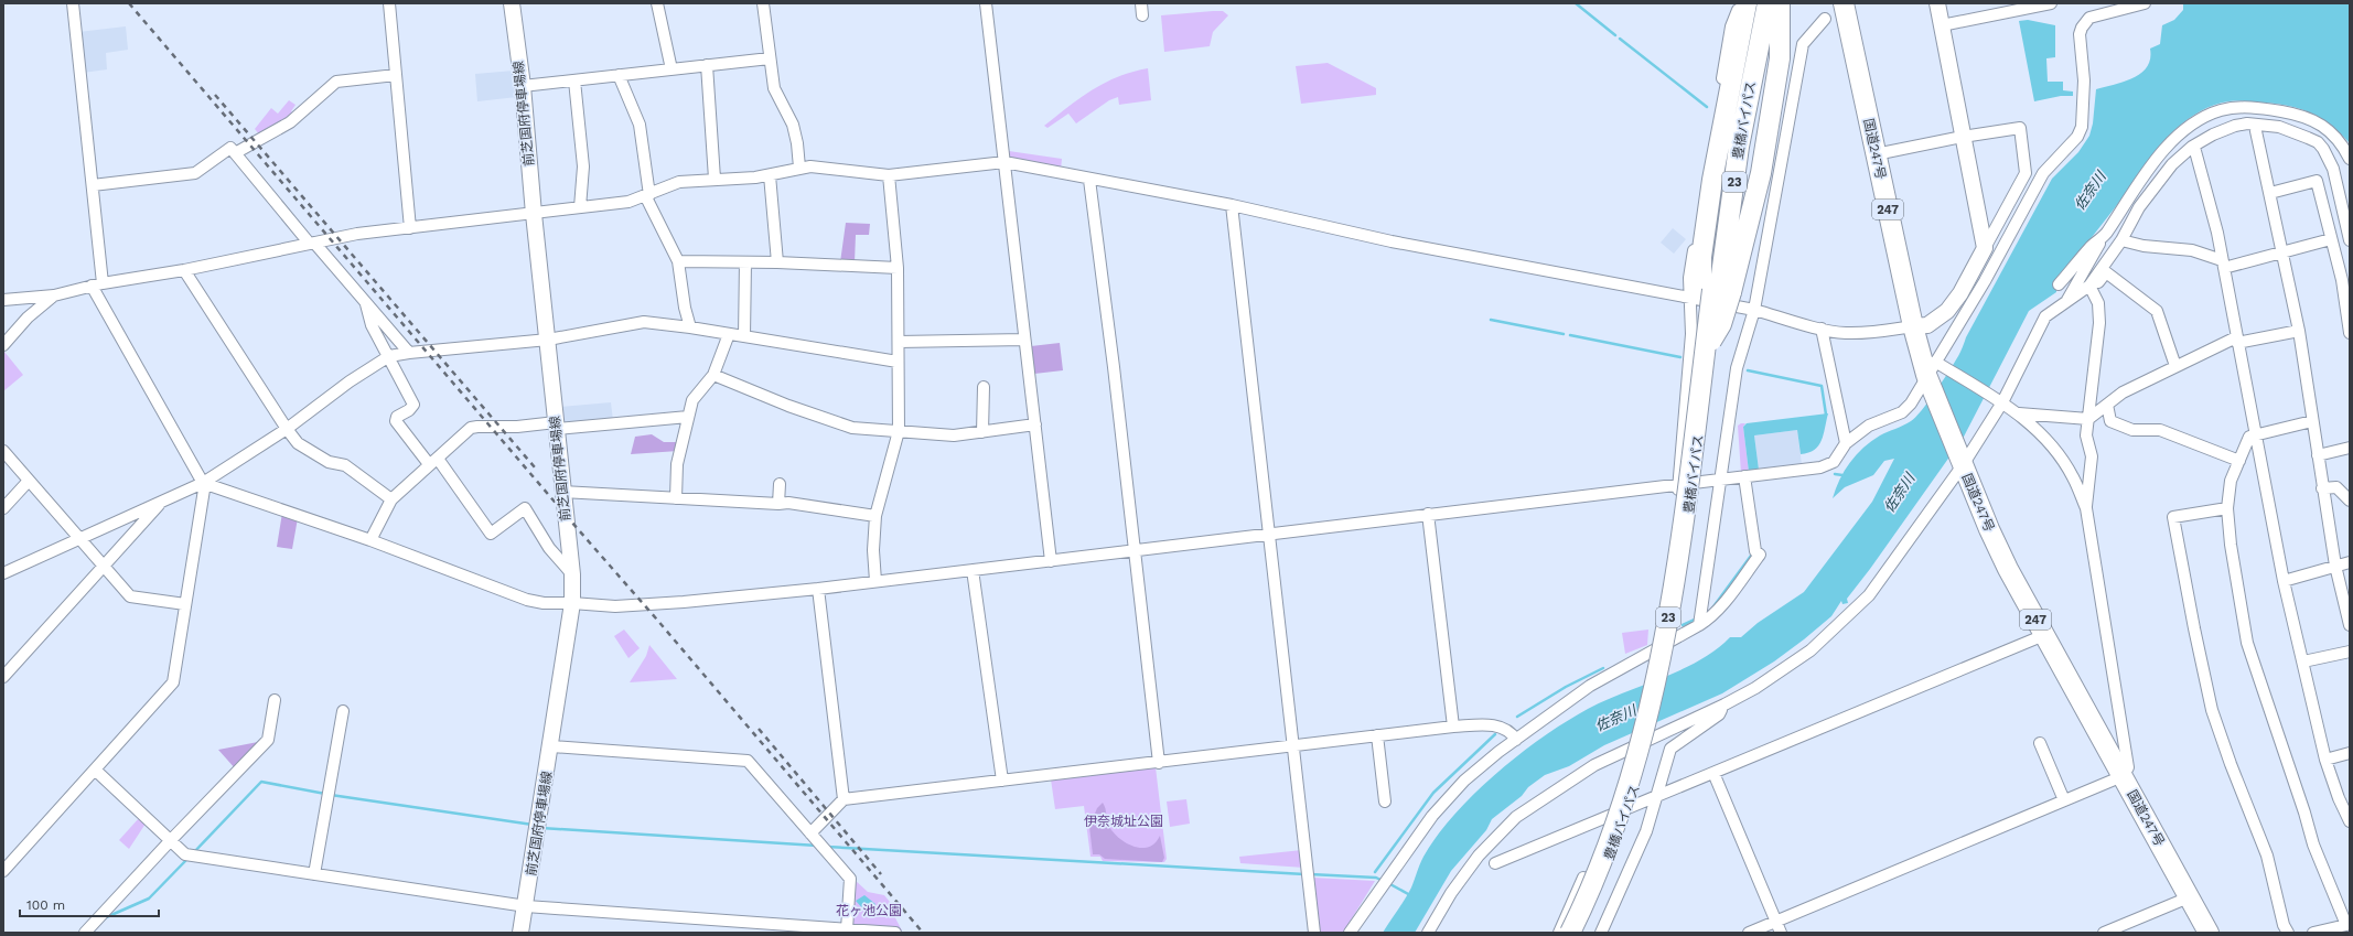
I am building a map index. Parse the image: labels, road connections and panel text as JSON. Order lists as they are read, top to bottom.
{
  "streets": {
    "highway": [
      "豊橋バイパス",
      "国道247号",
      "23",
      "247"
    ],
    "main road": ["前芝国府停車場線"]
  },
  "water": ["佐奈川"],
  "parks": ["伊奈城址公園", "花ヶ池公園"],
  "scale_bar": "100 m"
}
